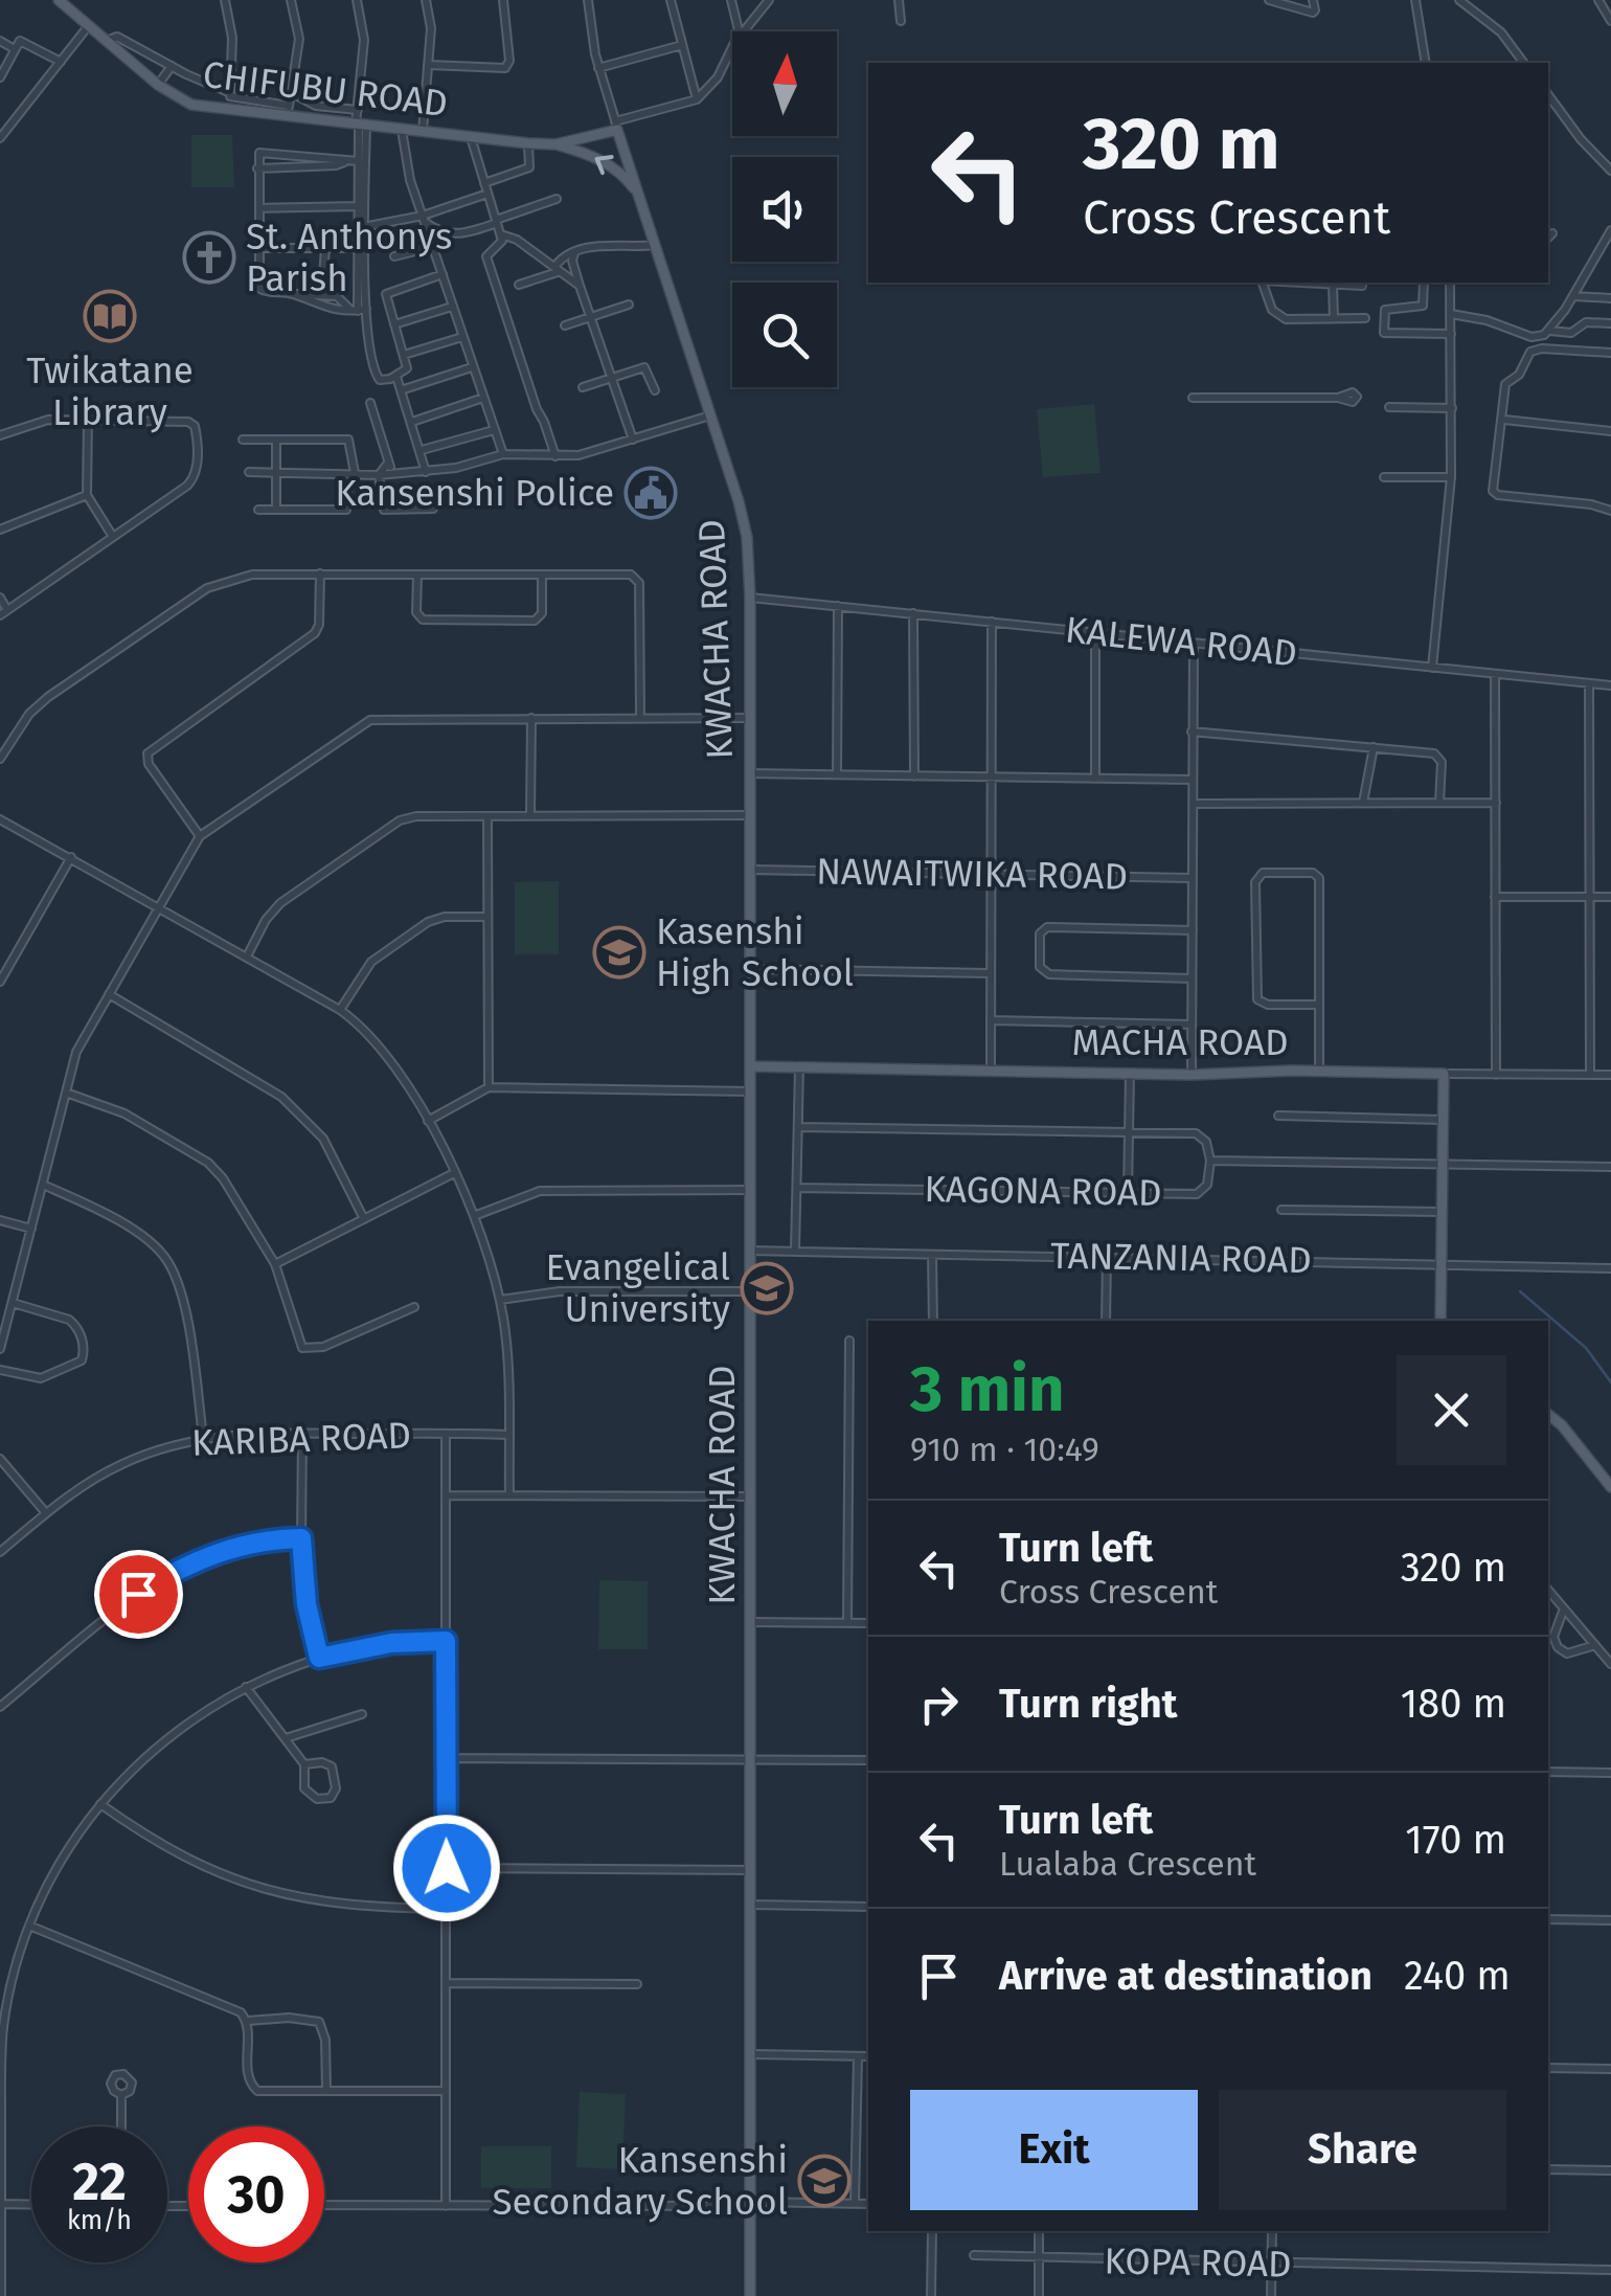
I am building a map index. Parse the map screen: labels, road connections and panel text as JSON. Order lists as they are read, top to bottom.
{
  "streets": {
    "main road": ["CHIFUBU ROAD", "KWACHA ROAD", "MACHA ROAD"],
    "street": [
      "KALEWA ROAD",
      "NAWAITWIKA ROAD",
      "KAGONA ROAD",
      "TANZANIA ROAD",
      "KARIBA ROAD",
      "KOPA ROAD"
    ]
  },
  "crossings": [
    ["CHIFUBU ROAD", "KWACHA ROAD"],
    ["KWACHA ROAD", "KALEWA ROAD"],
    ["KWACHA ROAD", "NAWAITWIKA ROAD"],
    ["KWACHA ROAD", "MACHA ROAD"],
    ["KWACHA ROAD", "TANZANIA ROAD"]
  ],
  "places": {
    "church": ["St. Anthonys Parish"],
    "library": ["Twikatane Library"],
    "public building": ["Kansenshi Police"],
    "school or university": ["Kasenshi High School", "Evangelical University", "Kansenshi Secondary School"]
  },
  "north": "top",
  "page": {
    "turn": ["320 m", "Cross Crescent"],
    "heading": ["3 min", "910 m · 10:49"],
    "list": [
      {
        "name": "Turn left",
        "note": "Cross Crescent",
        "value": "320 m"
      },
      {
        "name": "Turn right",
        "value": "180 m"
      },
      {
        "name": "Turn left",
        "note": "Lualaba Crescent",
        "value": "170 m"
      },
      {
        "name": "Arrive at destination",
        "value": "240 m"
      }
    ],
    "buttons": ["Exit", "Share"],
    "speed": "22 km/h",
    "limit": "30"
  }
}
